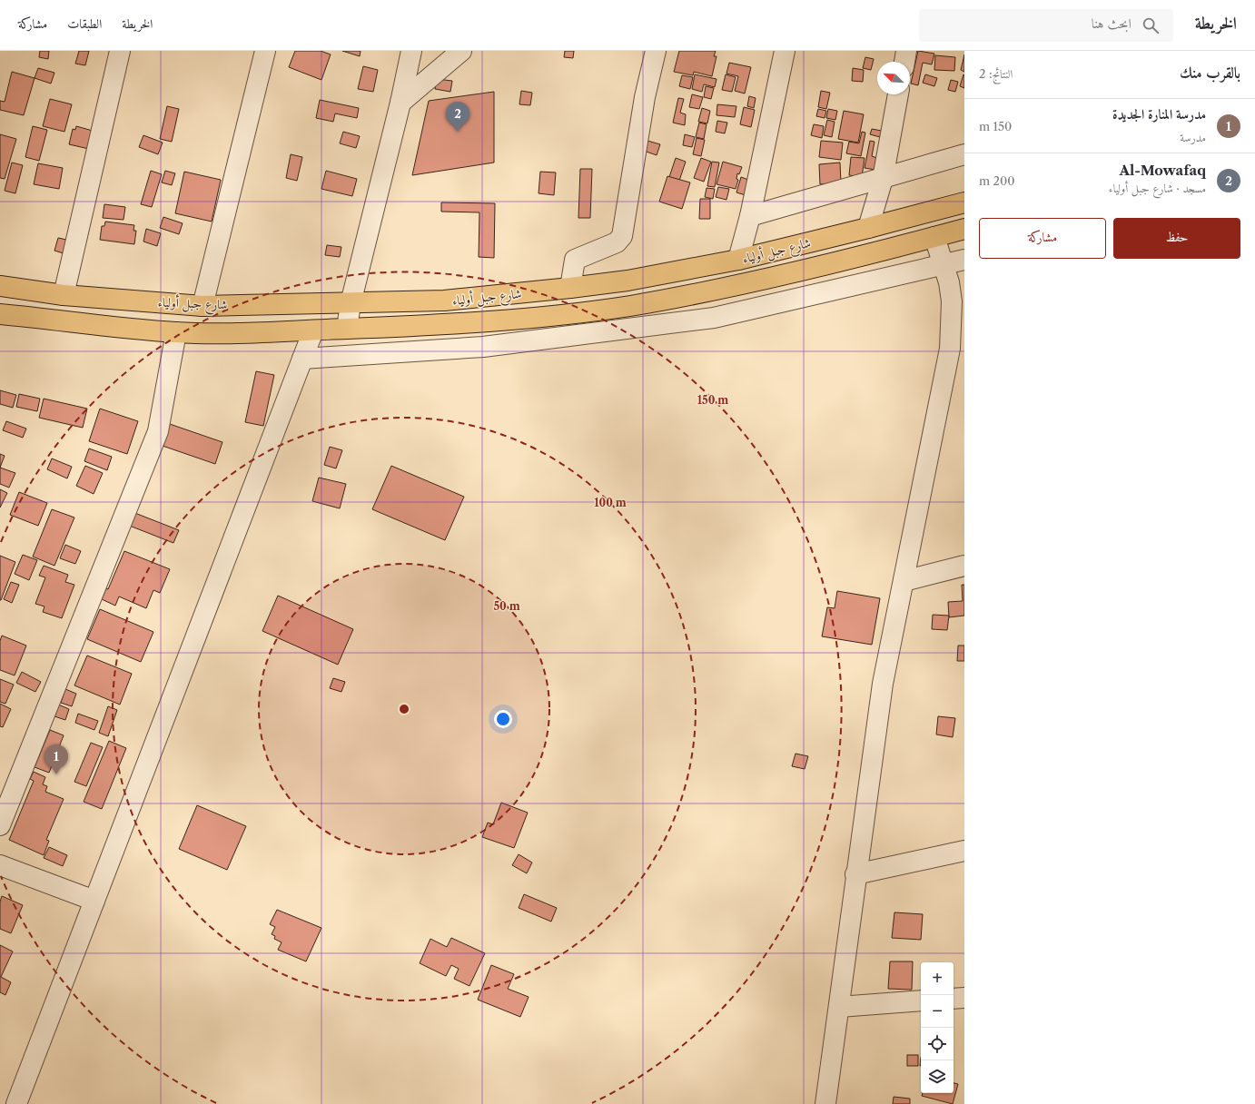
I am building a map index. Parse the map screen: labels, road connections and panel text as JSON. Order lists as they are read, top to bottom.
{
  "streets": {
    "main road": ["شارع جبل أولياء"]
  },
  "north": "top left",
  "page": {
    "header": "الخريطة",
    "search": "ابحث هنا",
    "nav": ["الخريطة", "الطبقات", "مشاركة"],
    "heading": ["بالقرب منك", "النتائج: 2"],
    "list": [
      {
        "mark": "1",
        "name": "مدرسة المنارة الجديدة",
        "note": "مدرسة",
        "value": "150 m"
      },
      {
        "mark": "2",
        "name": "Al-Mowafaq",
        "note": "مسجد · شارع جبل أولياء",
        "value": "200 m"
      }
    ],
    "pins": ["2", "1"],
    "buttons": ["حفظ", "مشاركة"],
    "map_buttons": ["+", "−"]
  },
  "rings": ["150 m", "100 m", "50 m"]
}
